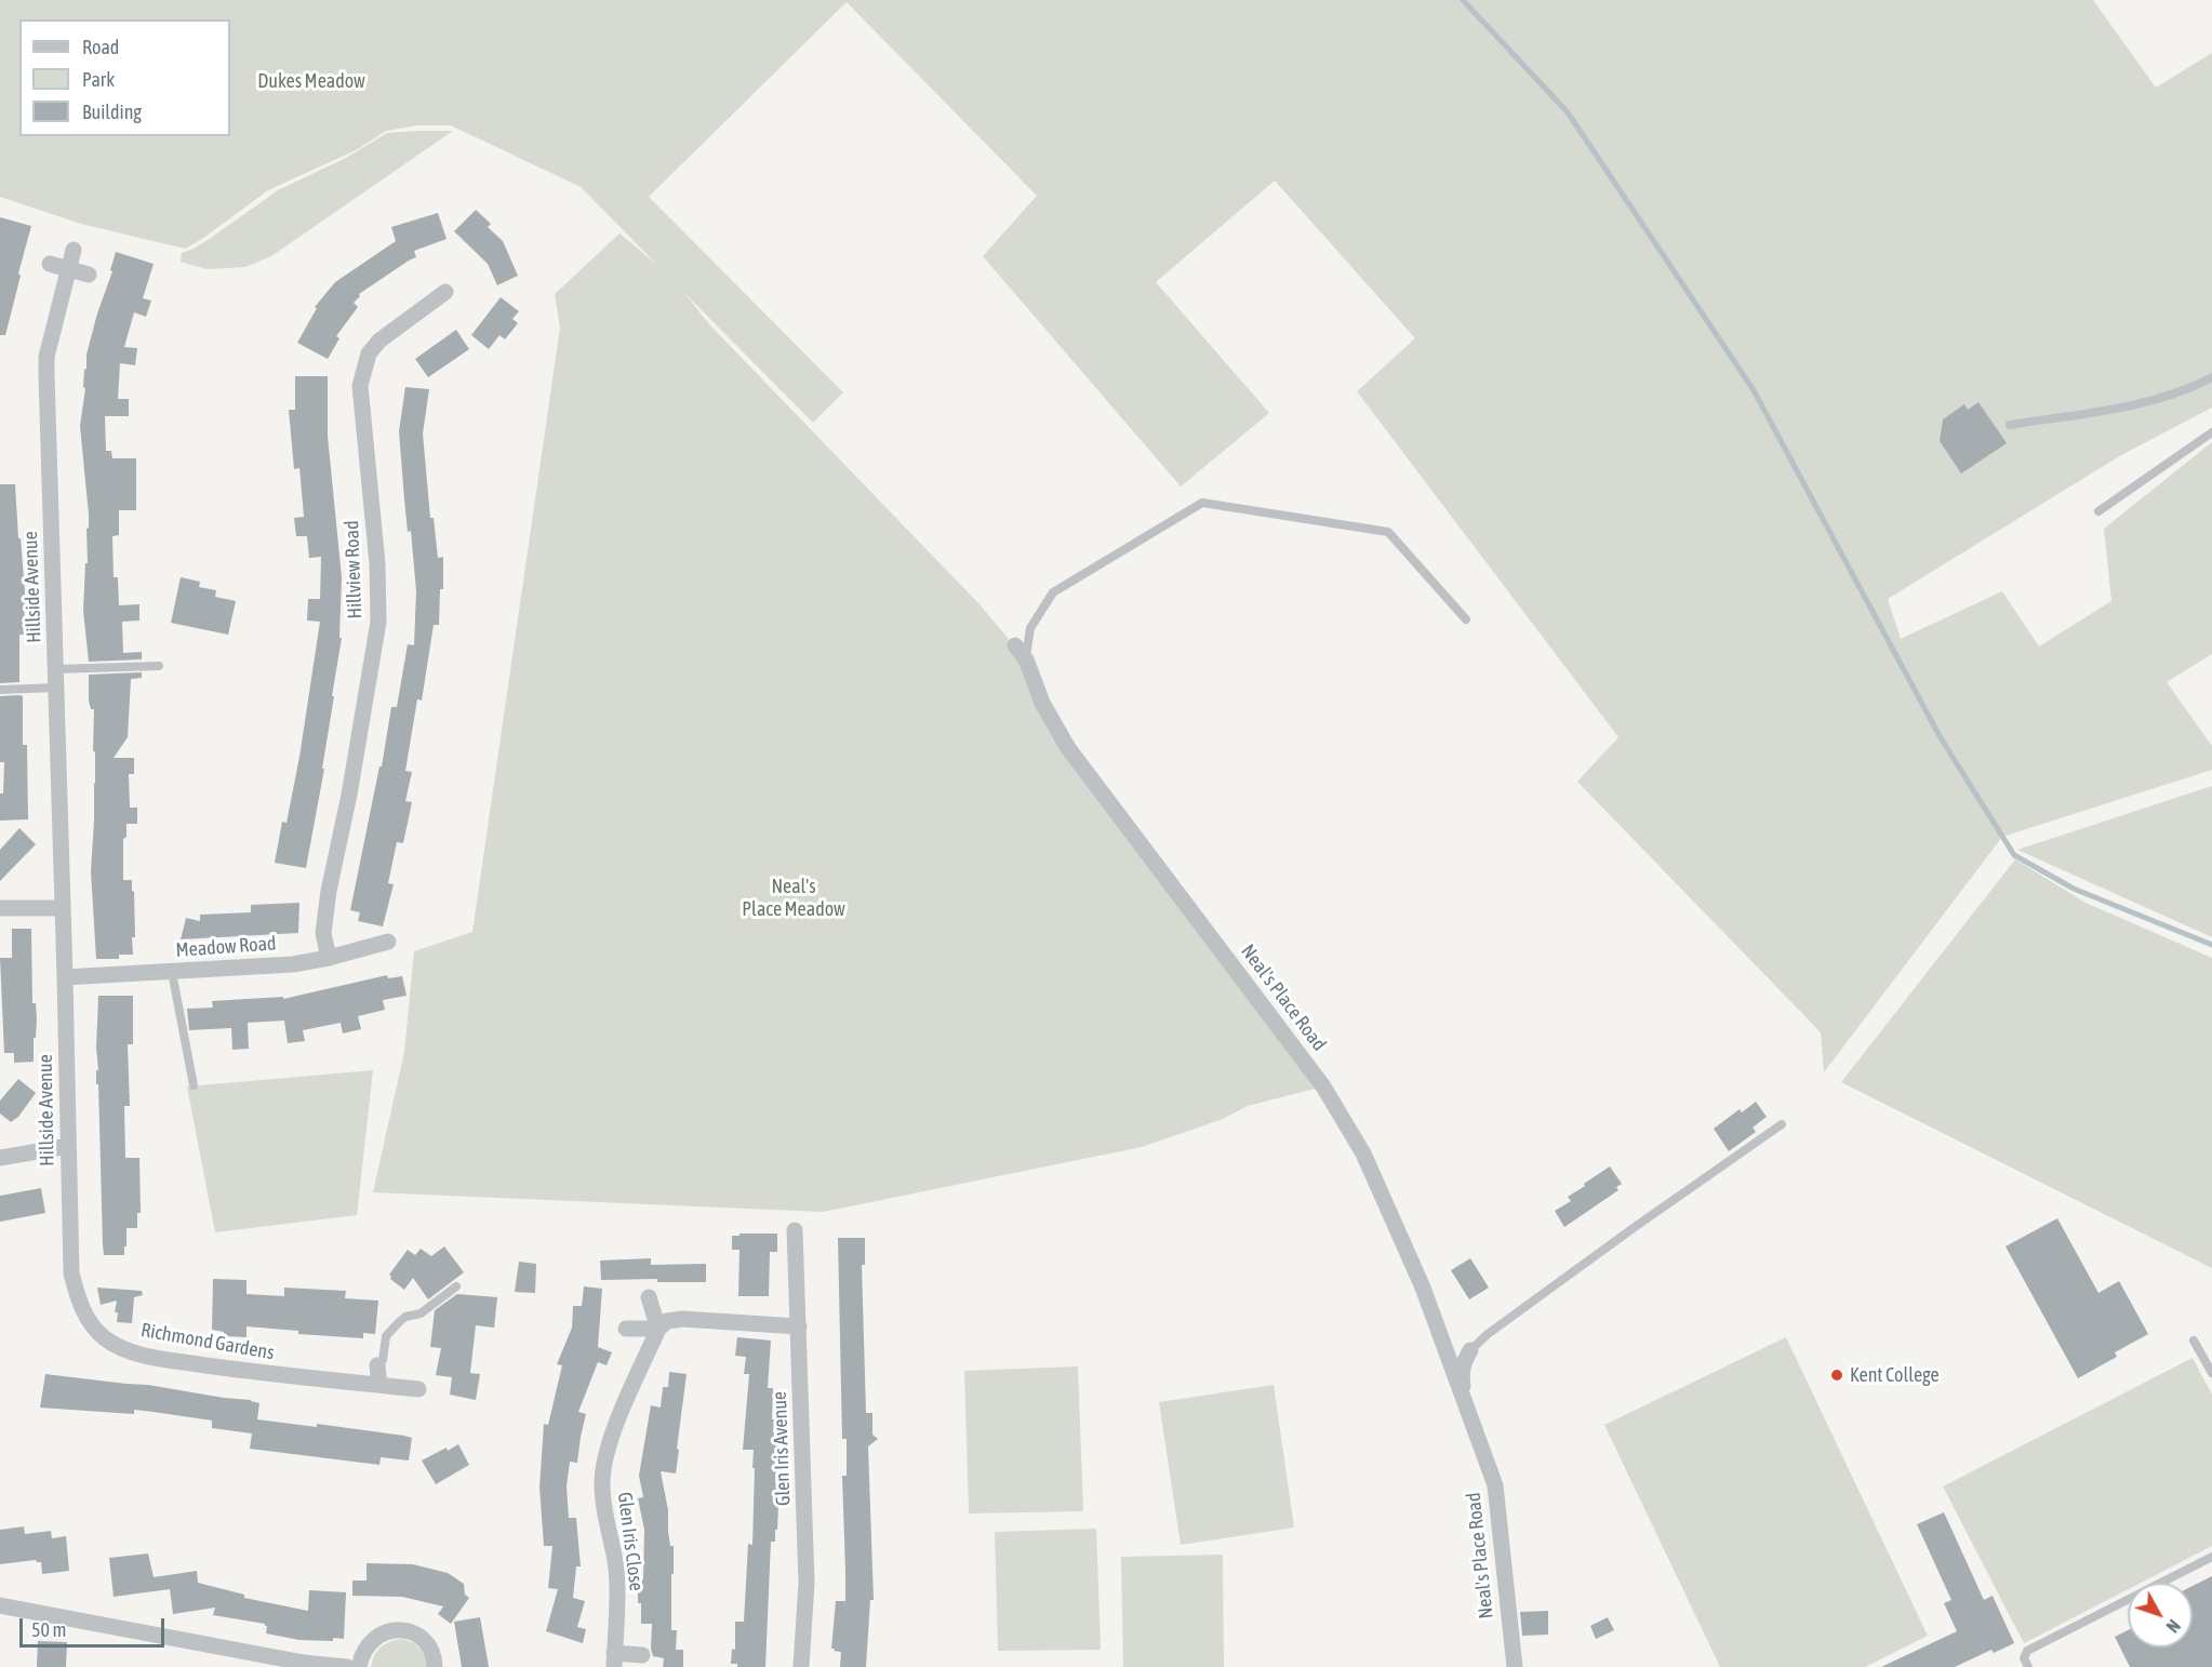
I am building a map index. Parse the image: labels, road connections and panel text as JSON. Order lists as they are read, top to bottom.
{
  "streets": {
    "street": [
      "Hillview Road",
      "Hillside Avenue",
      "Meadow Road",
      "Neal's Place Road",
      "Richmond Gardens",
      "Glen Iris Avenue",
      "Glen Iris Close"
    ]
  },
  "crossings": [
    ["Hillview Road", "Meadow Road"],
    ["Hillside Avenue", "Meadow Road"],
    ["Hillside Avenue", "Richmond Gardens"]
  ],
  "parks": ["Dukes Meadow", "Neal's Place Meadow"],
  "places": ["Kent College"],
  "legend": ["Road", "Park", "Building"],
  "scale_bar": "50 m",
  "north": "bottom right"
}
